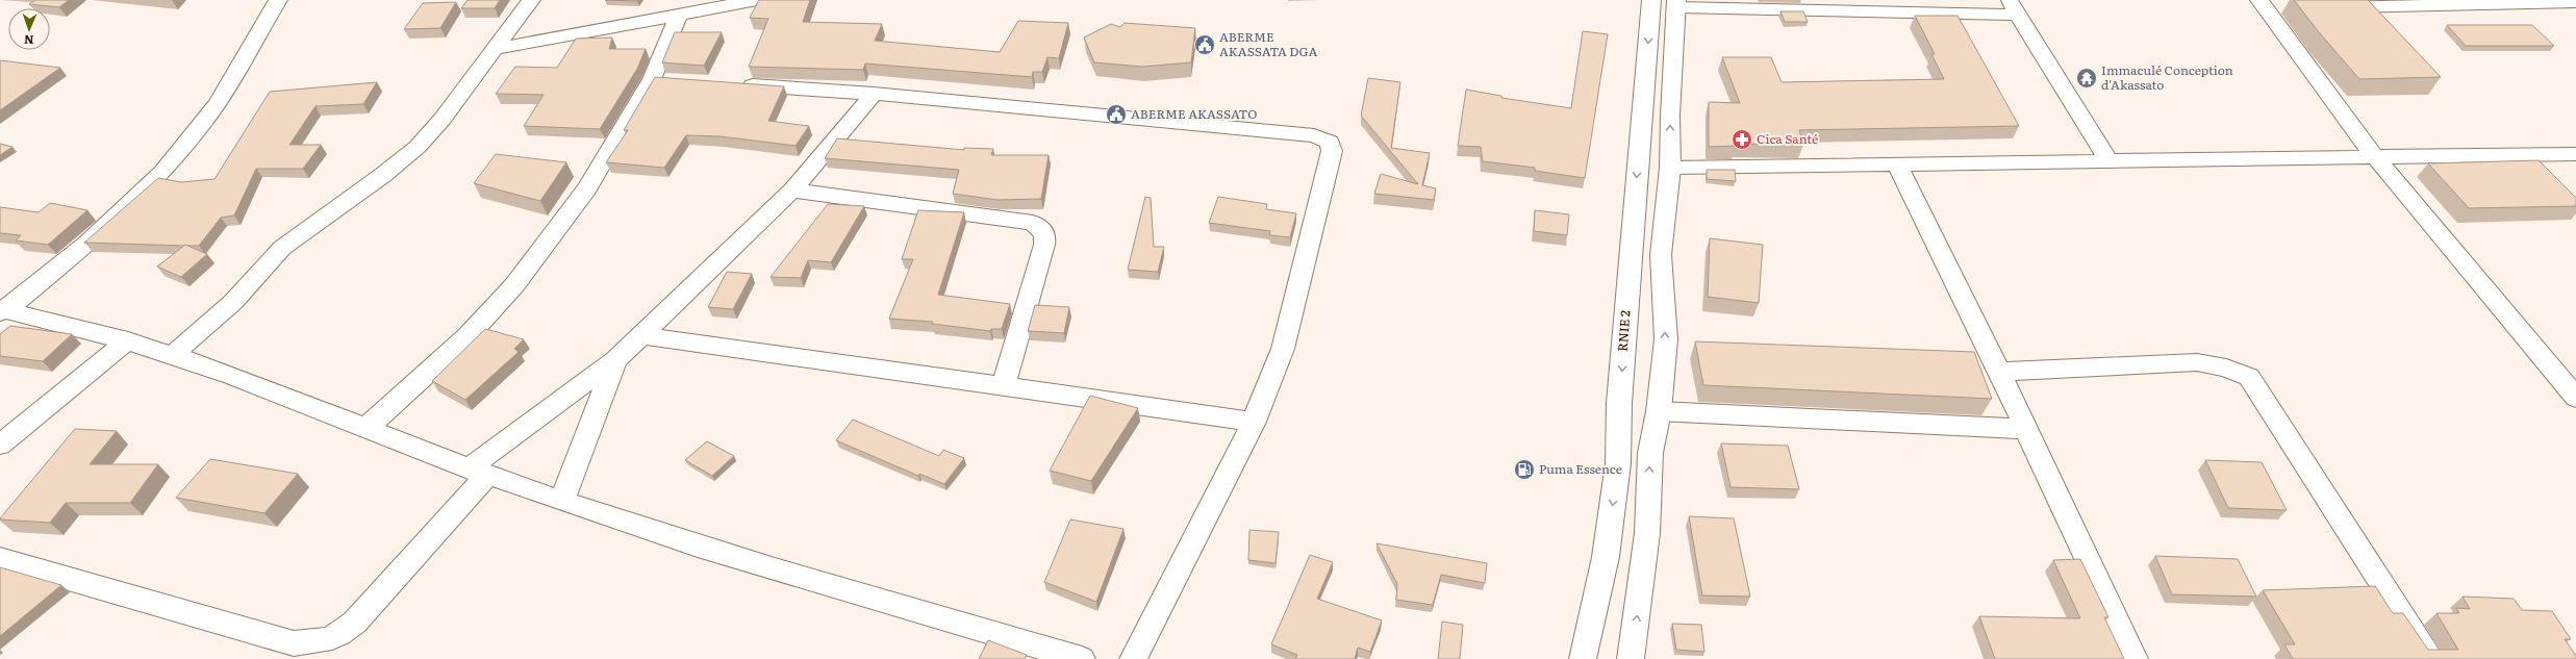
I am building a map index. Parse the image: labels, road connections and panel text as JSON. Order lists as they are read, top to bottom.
{
  "streets": {
    "main road": ["RNIE 2"]
  },
  "places": {
    "public building": ["ABERME AKASSATA DGA", "ABERME AKASSATO"],
    "temple": ["Immaculé Conception d'Akassato"],
    "pharmacy": ["Cica Santé"],
    "fuel station": ["Puma Essence"]
  },
  "north": "bottom"
}
